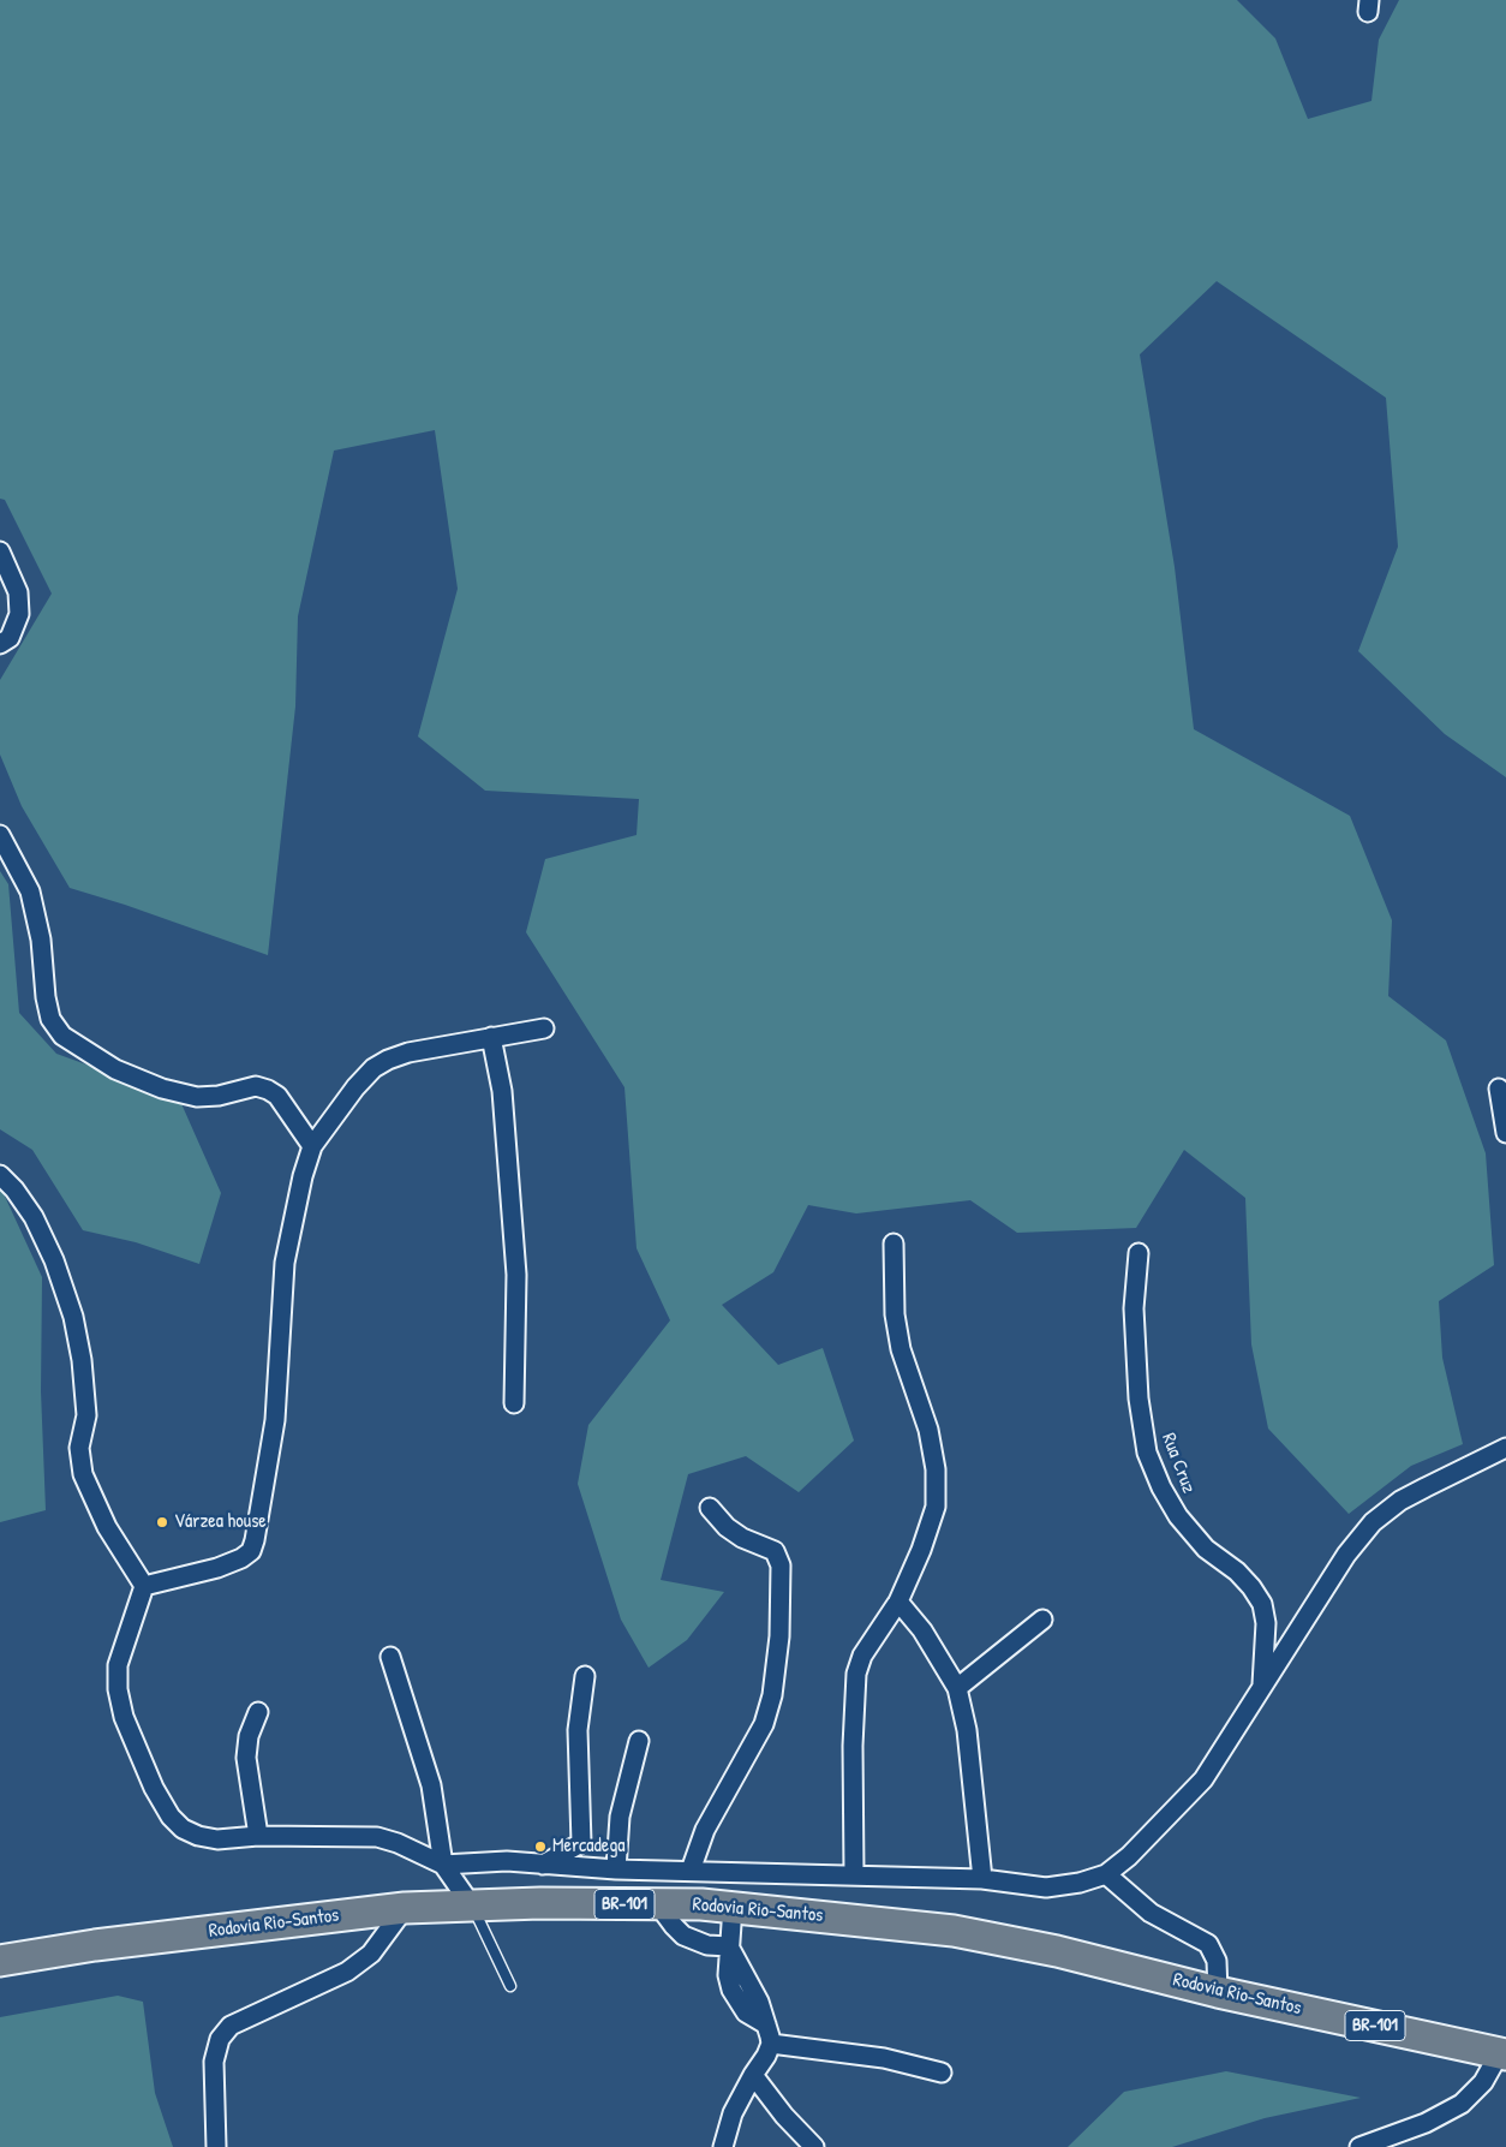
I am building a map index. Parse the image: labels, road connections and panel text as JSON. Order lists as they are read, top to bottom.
{
  "streets": {
    "highway": ["BR-101", "Rodovia Rio-Santos"],
    "street": ["Rua Cruz"]
  },
  "places": ["Várzea house", "Mercadega"]
}
